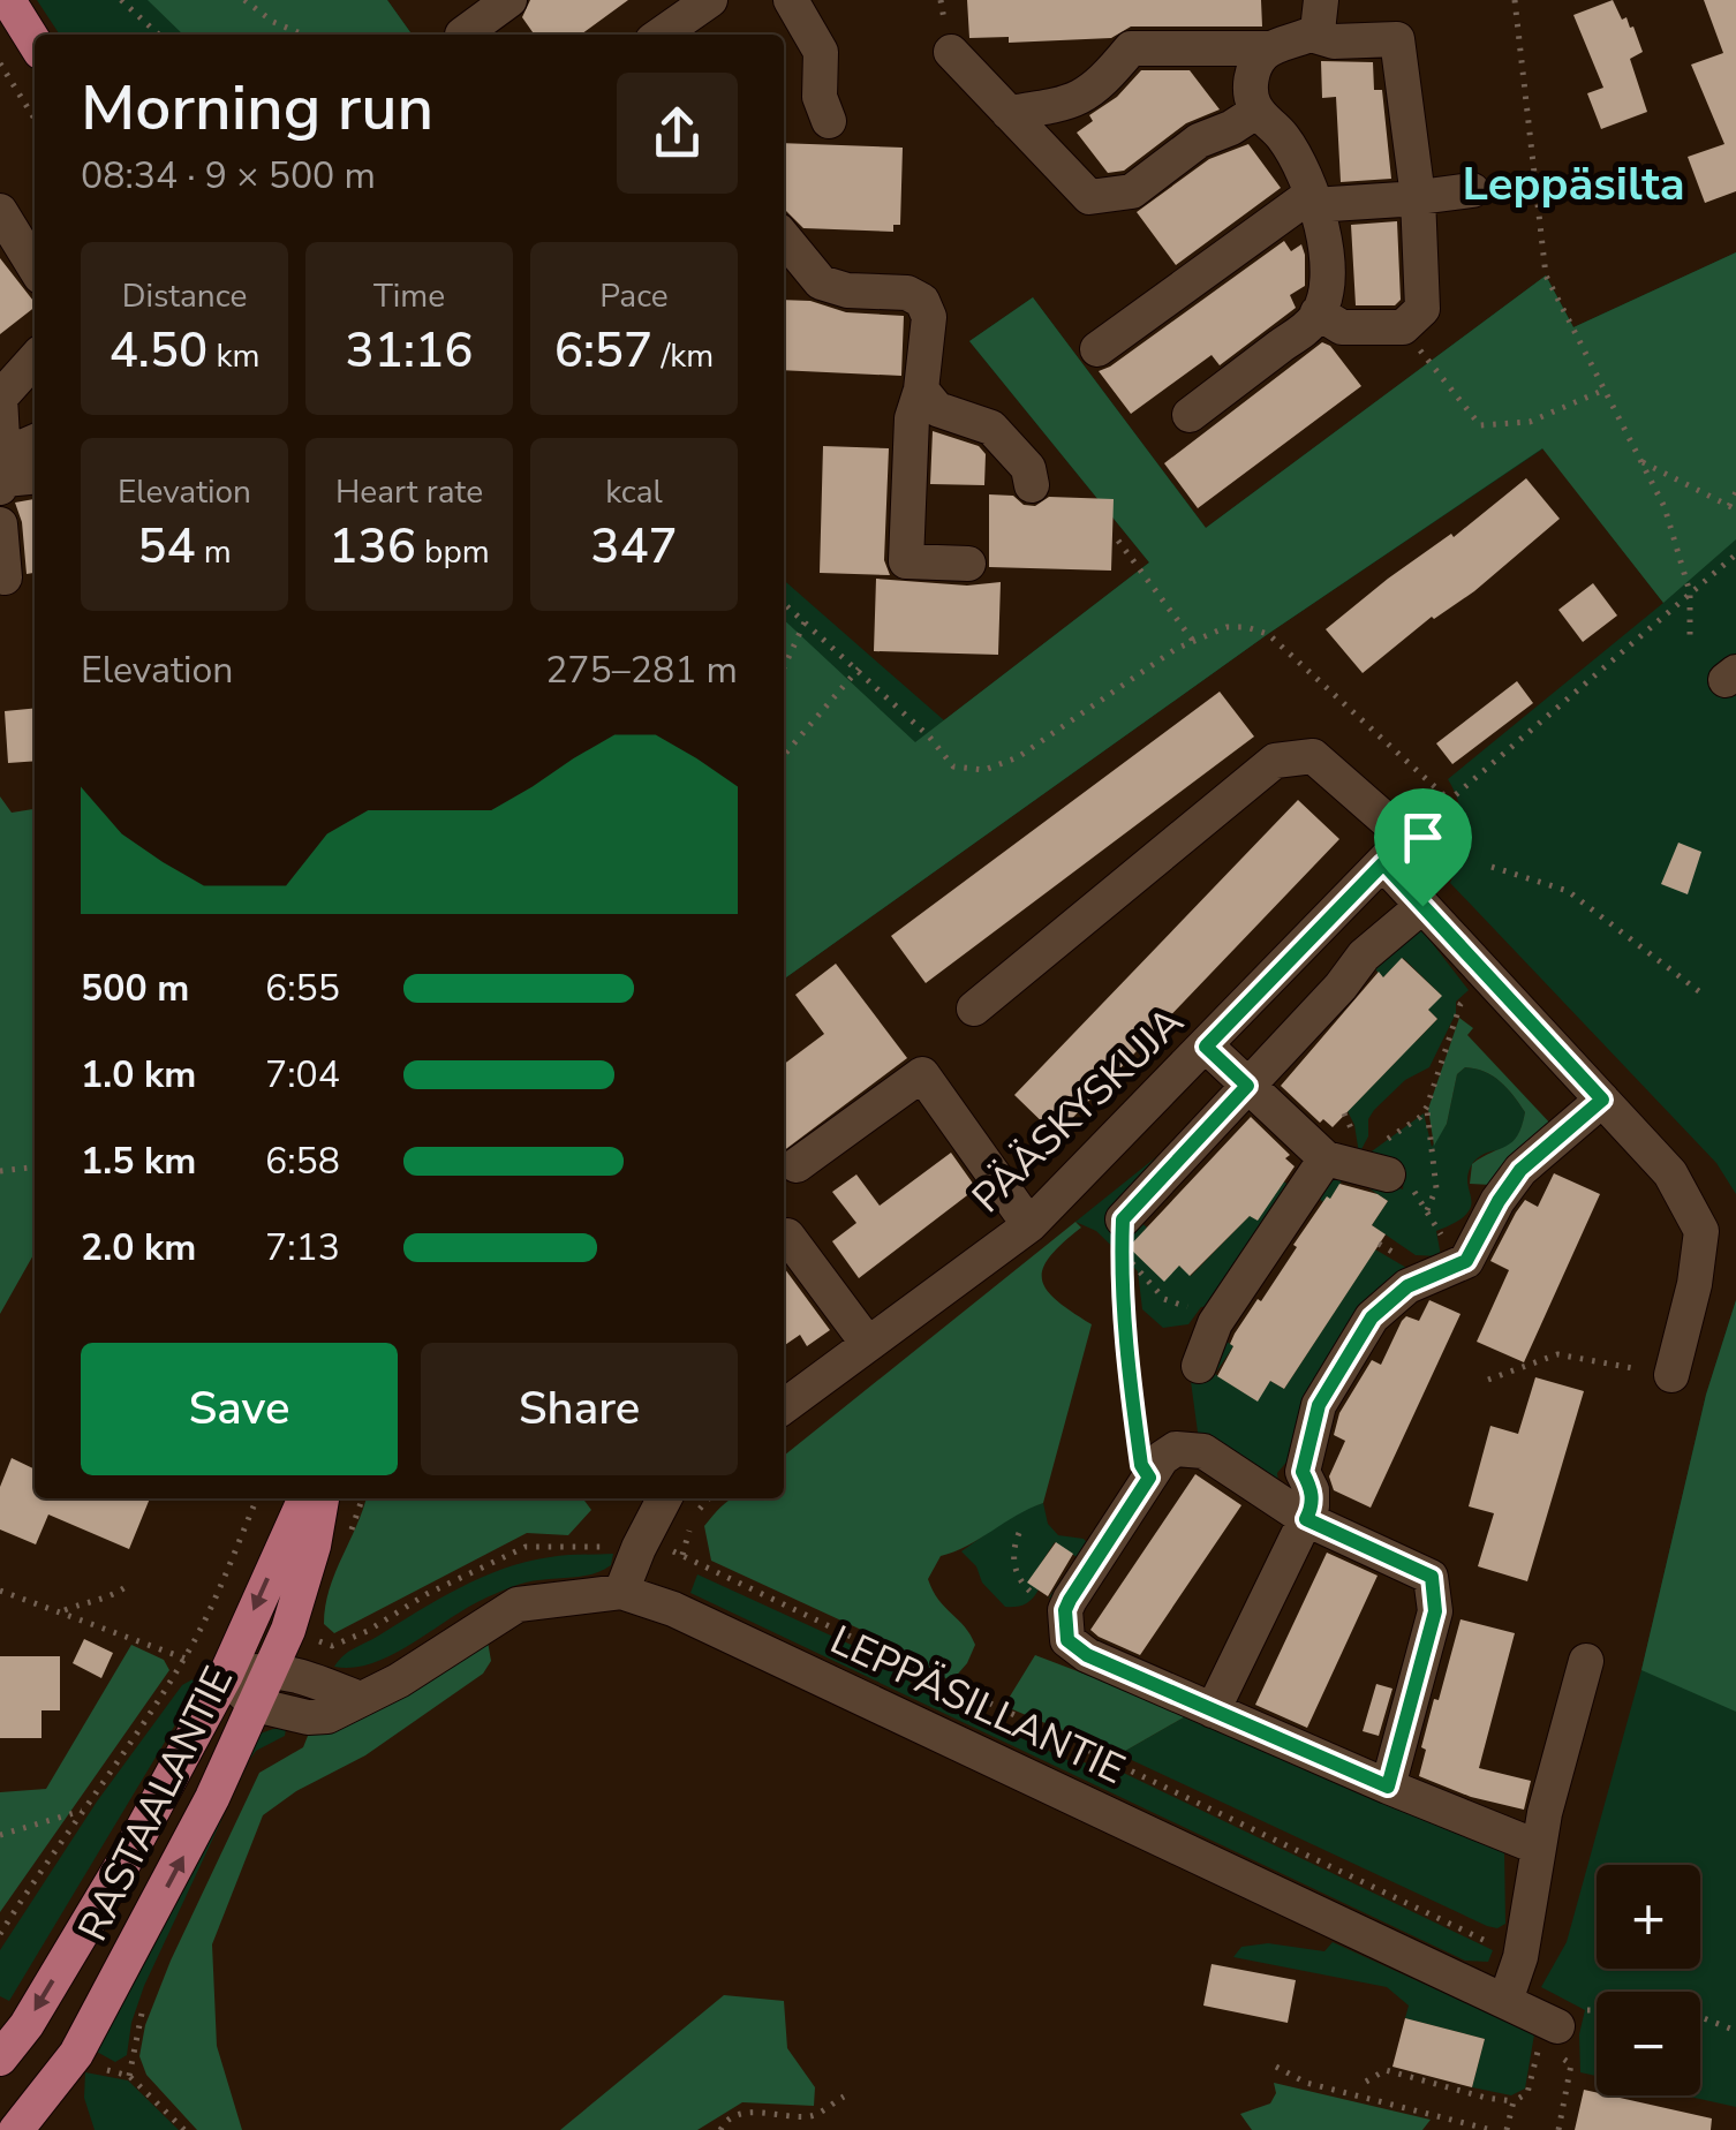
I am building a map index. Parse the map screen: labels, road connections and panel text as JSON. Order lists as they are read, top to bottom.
{
  "streets": {
    "main road": ["RASTAALANTIE"],
    "street": ["PÄÄSKYSKUJA", "LEPPÄSILLANTIE"]
  },
  "crossings": [
    ["LEPPÄSILLANTIE", "RASTAALANTIE"]
  ],
  "districts": ["Leppäsilta"],
  "page": {
    "heading": ["Morning run", "08:34 · 9 × 500 m"],
    "stats": [
      ["Distance", "4.50 km"],
      ["Time", "31:16"],
      ["Pace", "6:57 /km"],
      ["Elevation", "54 m"],
      ["Heart rate", "136 bpm"],
      ["kcal", "347"]
    ],
    "chart": ["Elevation", "275–281 m"],
    "list": [
      {
        "name": "500 m",
        "note": "6:55"
      },
      {
        "name": "1.0 km",
        "note": "7:04"
      },
      {
        "name": "1.5 km",
        "note": "6:58"
      },
      {
        "name": "2.0 km",
        "note": "7:13"
      }
    ],
    "buttons": ["Save", "Share"],
    "map_buttons": ["+", "−"]
  }
}
